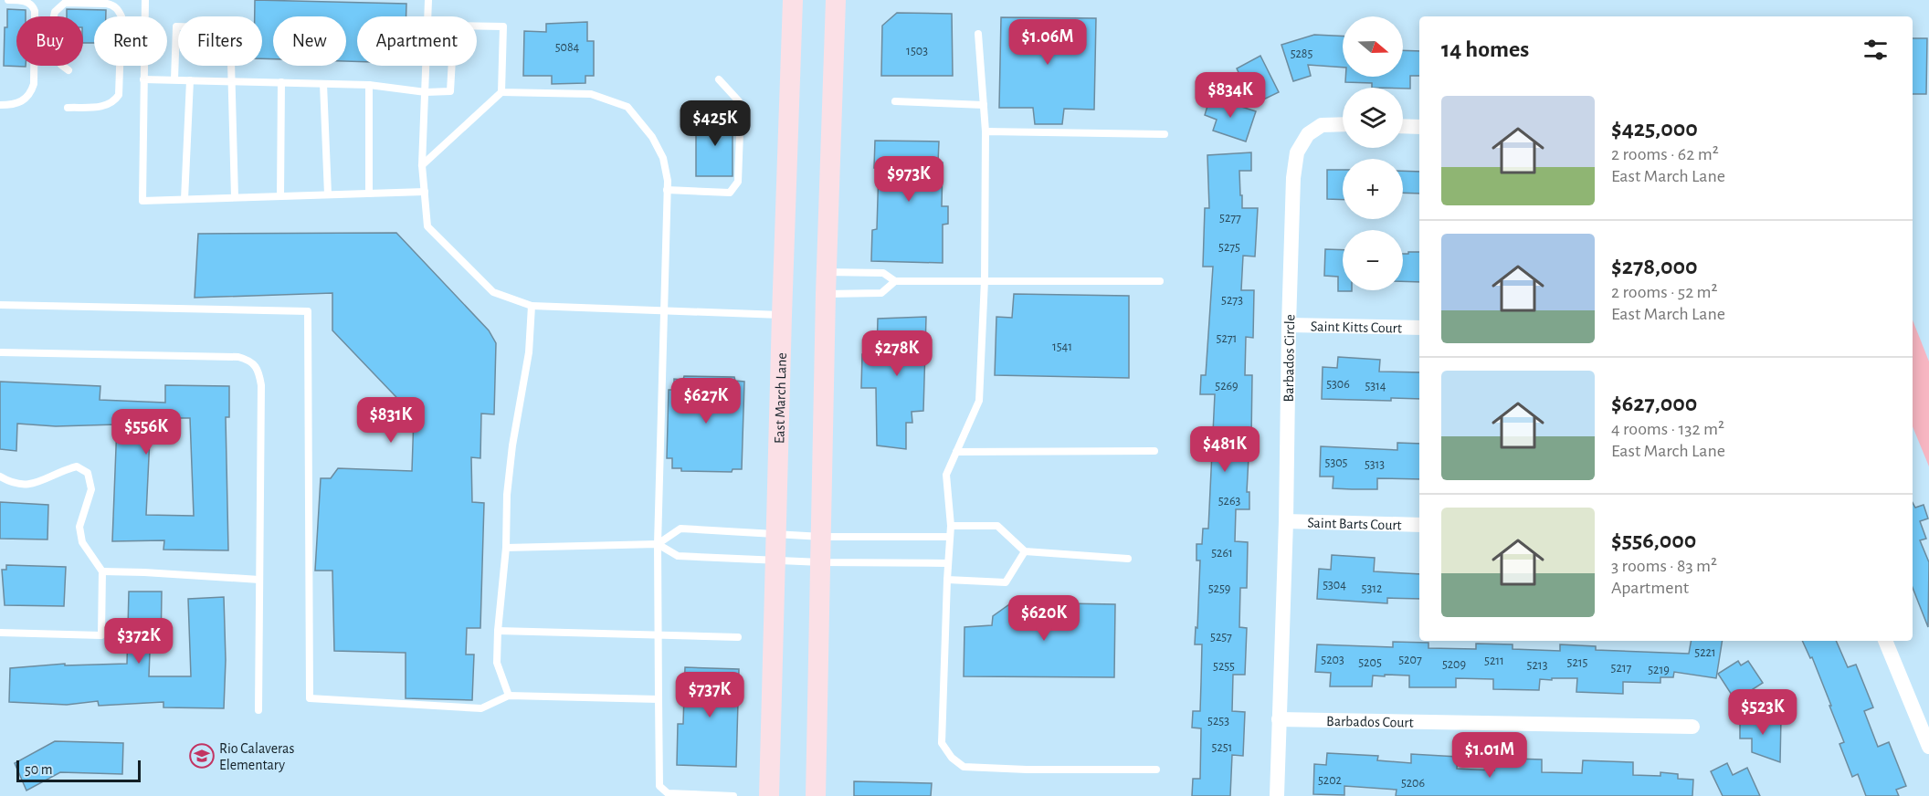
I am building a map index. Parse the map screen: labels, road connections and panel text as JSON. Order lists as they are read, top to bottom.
{
  "streets": {
    "main road": ["East March Lane"],
    "street": [
      "Saint Kitts Court",
      "Barbados Circle",
      "Saint Barts Court",
      "Barbados Court"
    ]
  },
  "crossings": [
    ["Saint Kitts Court", "Barbados Circle"],
    ["Barbados Circle", "Saint Barts Court"],
    ["Barbados Circle", "Barbados Court"]
  ],
  "places": {
    "school or university": ["Rio Calaveras Elementary"]
  },
  "house_numbers": [
    "5084",
    "1503",
    "5285",
    "5277",
    "5275",
    "5273",
    "5271",
    "1541",
    "5306",
    "5269",
    "5314",
    "5305",
    "5313",
    "5263",
    "5261",
    "5304",
    "5259",
    "5312",
    "5257",
    "5221",
    "5203",
    "5207",
    "5211",
    "5205",
    "5215",
    "5209",
    "5213",
    "5255",
    "5217",
    "5219",
    "5253",
    "5251",
    "5202",
    "5206"
  ],
  "scale_bar": "50 m",
  "north": "right",
  "page": {
    "map_buttons": ["+", "−"],
    "chip": [
      "Buy",
      "Rent",
      "Filters",
      "New",
      "Apartment"
    ],
    "heading": "14 homes",
    "price": [
      "$1.06M",
      "$834K",
      "$425K",
      "$973K",
      "$278K",
      "$627K",
      "$831K",
      "$556K",
      "$481K",
      "$620K",
      "$372K",
      "$737K",
      "$523K",
      "$1.01M"
    ],
    "list": [
      {
        "name": "$425,000",
        "note": "2 rooms · 62 m² · East March Lane"
      },
      {
        "name": "$278,000",
        "note": "2 rooms · 52 m² · East March Lane"
      },
      {
        "name": "$627,000",
        "note": "4 rooms · 132 m² · East March Lane"
      },
      {
        "name": "$556,000",
        "note": "3 rooms · 83 m² · Apartment"
      }
    ],
    "scale": "50 m"
  }
}
